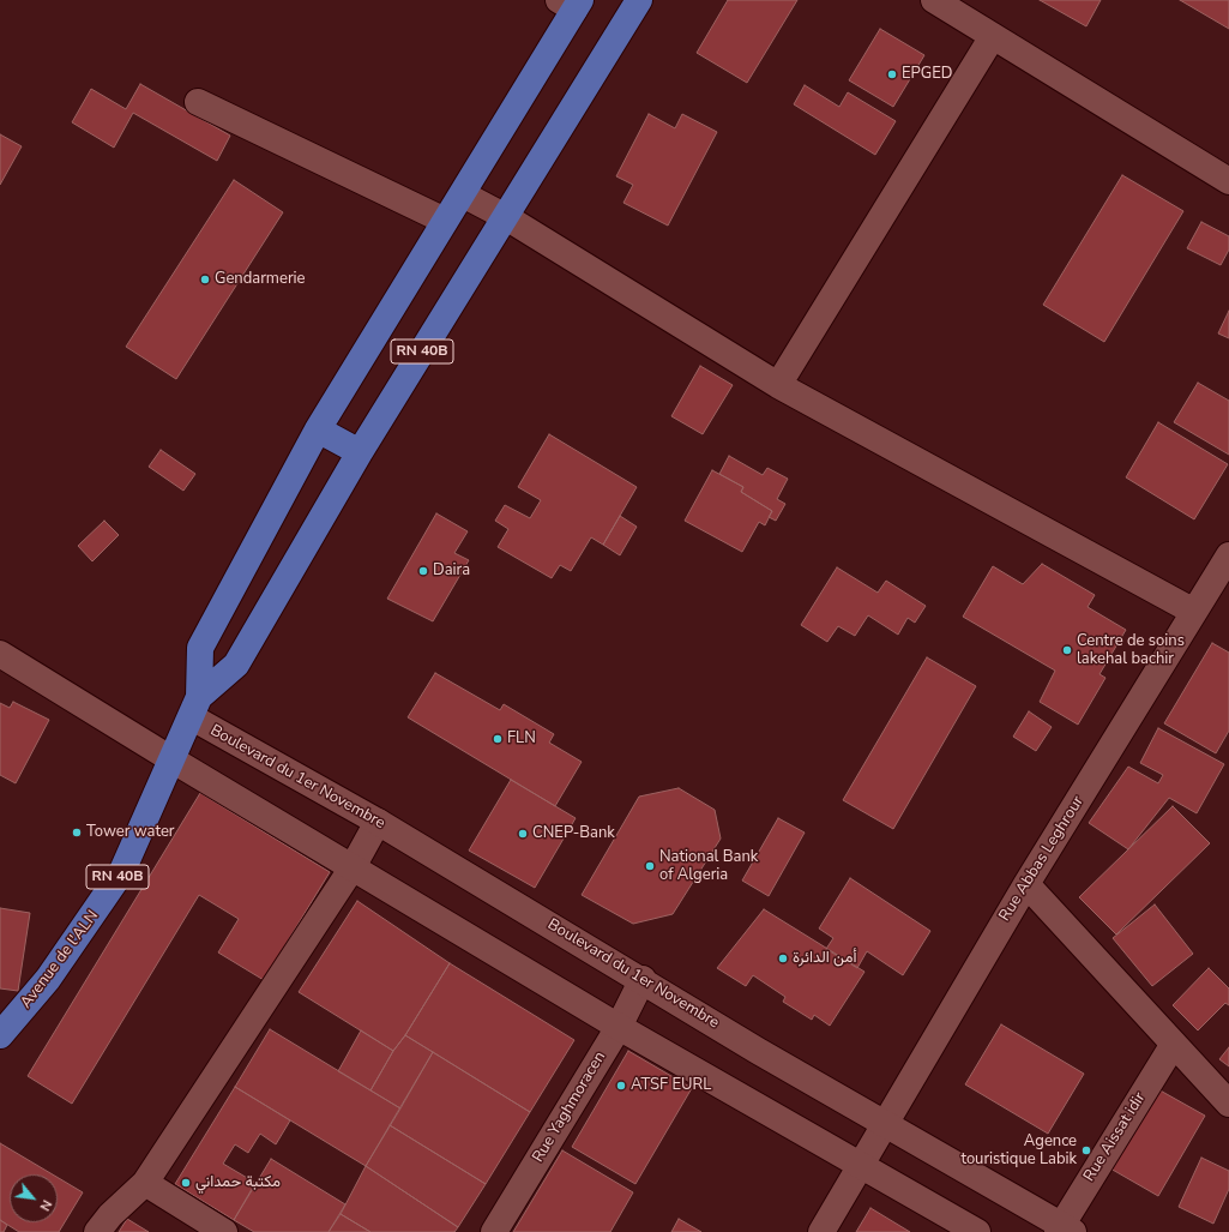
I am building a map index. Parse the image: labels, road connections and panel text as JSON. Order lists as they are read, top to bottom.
{
  "streets": {
    "main road": ["RN 40B", "Avenue de l'ALN"],
    "street": [
      "Boulevard du 1er Novembre",
      "Rue Abbas Leghrour",
      "Rue Yaghmoracen",
      "Rue Aissat idir"
    ]
  },
  "crossings": [
    ["RN 40B", "Boulevard du 1er Novembre"],
    ["RN 40B", "Avenue de l'ALN"],
    ["Boulevard du 1er Novembre", "Rue Abbas Leghrour"],
    ["Boulevard du 1er Novembre", "Avenue de l'ALN"],
    ["Boulevard du 1er Novembre", "Rue Yaghmoracen"],
    ["Boulevard du 1er Novembre", "Rue Aissat idir"]
  ],
  "places": [
    "EPGED",
    "Gendarmerie",
    "Daira",
    "Centre de soins lakehal bachir",
    "FLN",
    "Tower water",
    "CNEP-Bank",
    "National Bank of Algeria",
    "أمن الدائرة",
    "ATSF EURL",
    "Agence touristique Labik",
    "مكتبة حمداني"
  ],
  "north": "bottom right"
}
